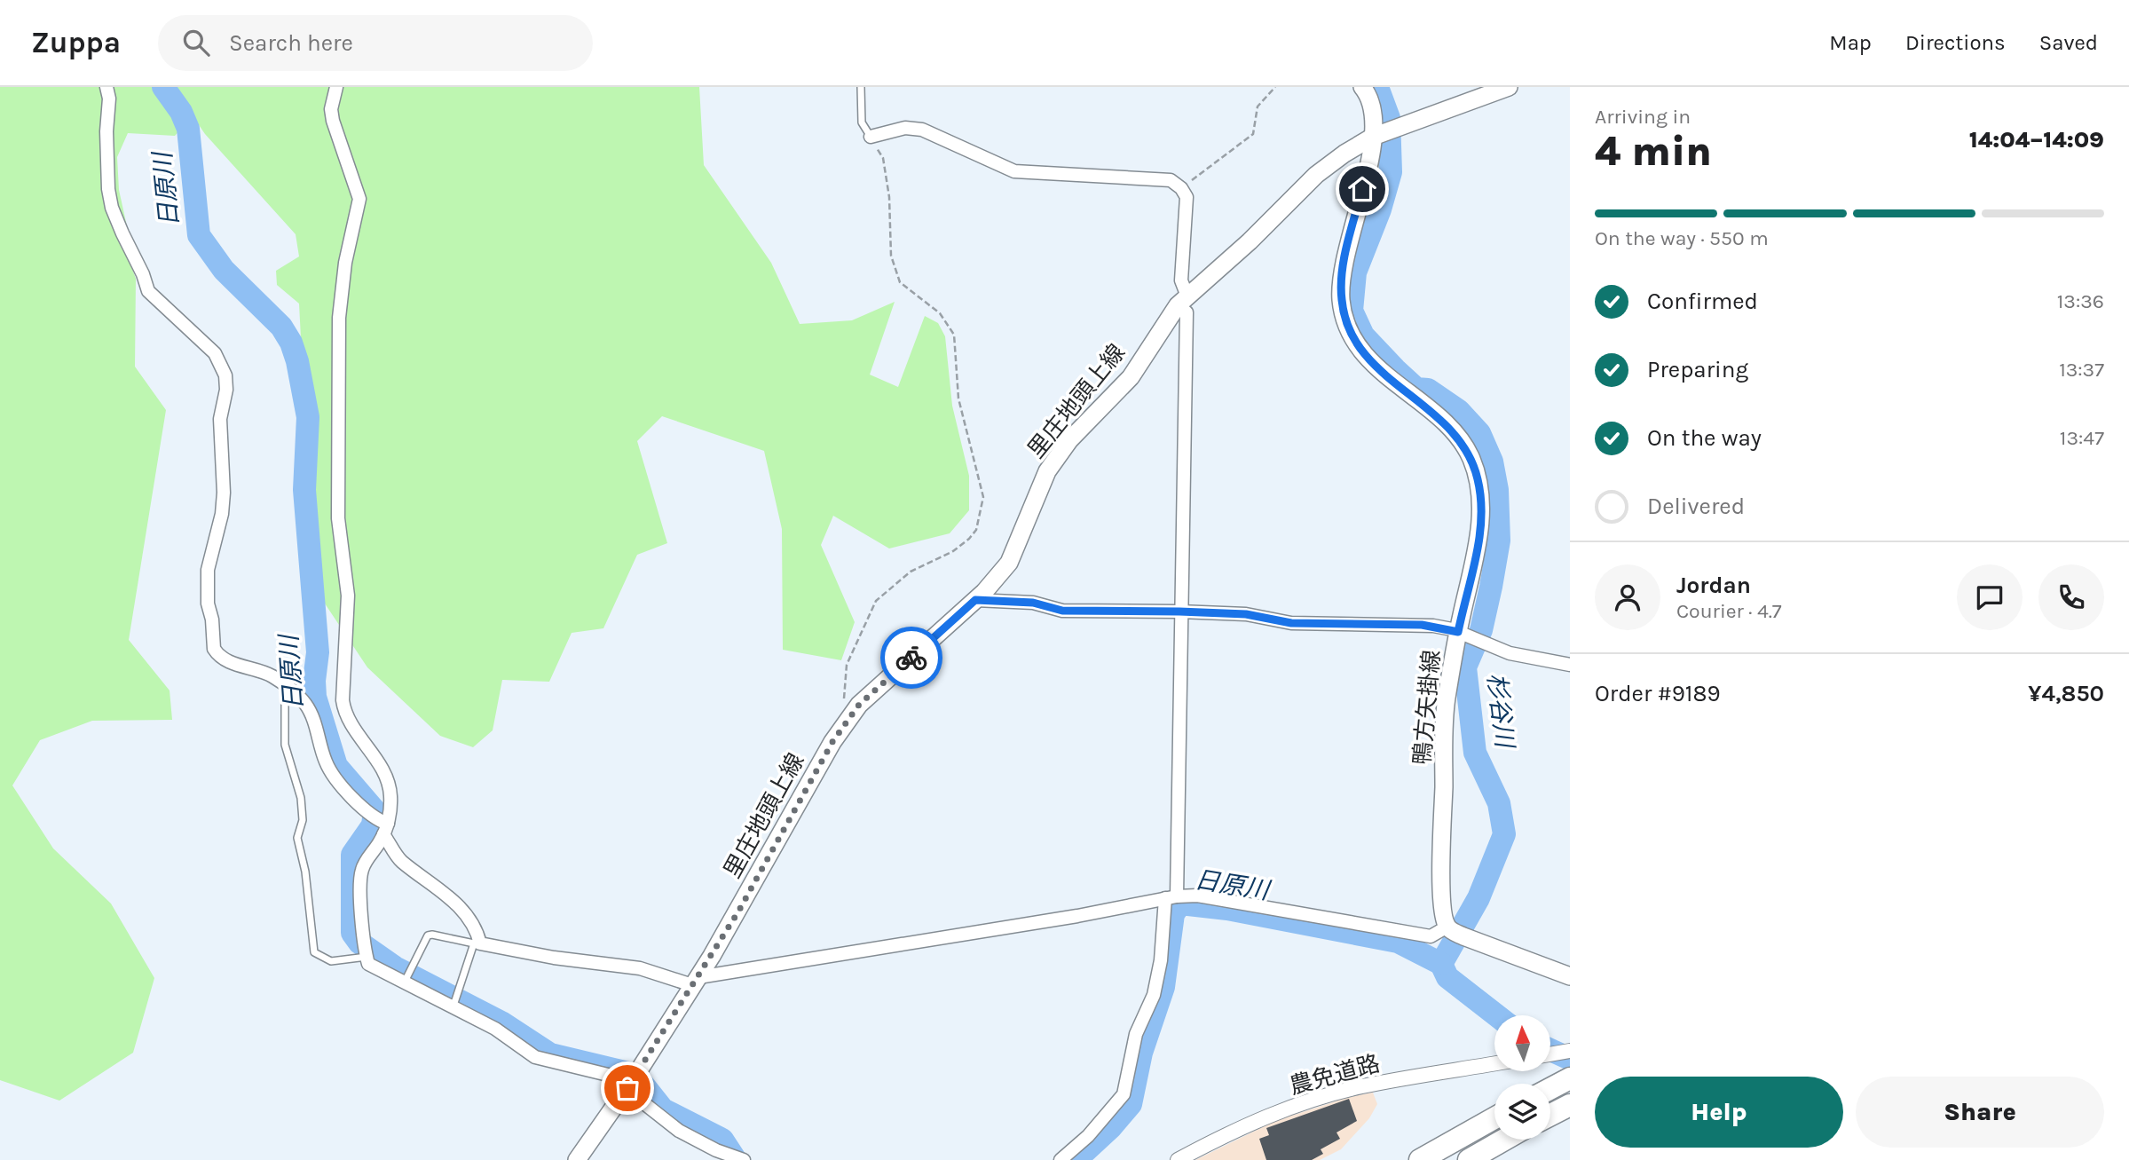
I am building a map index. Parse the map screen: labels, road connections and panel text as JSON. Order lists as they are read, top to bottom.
{
  "streets": {
    "main road": ["里庄地頭上線", "鴨方矢掛線"],
    "street": ["農免道路"]
  },
  "crossings": [
    ["里庄地頭上線", "鴨方矢掛線"]
  ],
  "water": ["日原川", "杉谷川"],
  "north": "top",
  "page": {
    "header": "Zuppa",
    "search": "Search here",
    "nav": ["Map", "Directions", "Saved"],
    "heading": ["4 min", "Arriving in", "14:04–14:09"],
    "panel": [
      "Jordan",
      "Courier · 4.7",
      "Order #9189",
      "¥4,850"
    ],
    "bar": "On the way · 550 m",
    "list": [
      ["Confirmed", "13:36"],
      ["Preparing", "13:37"],
      ["On the way", "13:47"],
      "Delivered"
    ],
    "buttons": ["Help", "Share"]
  }
}
